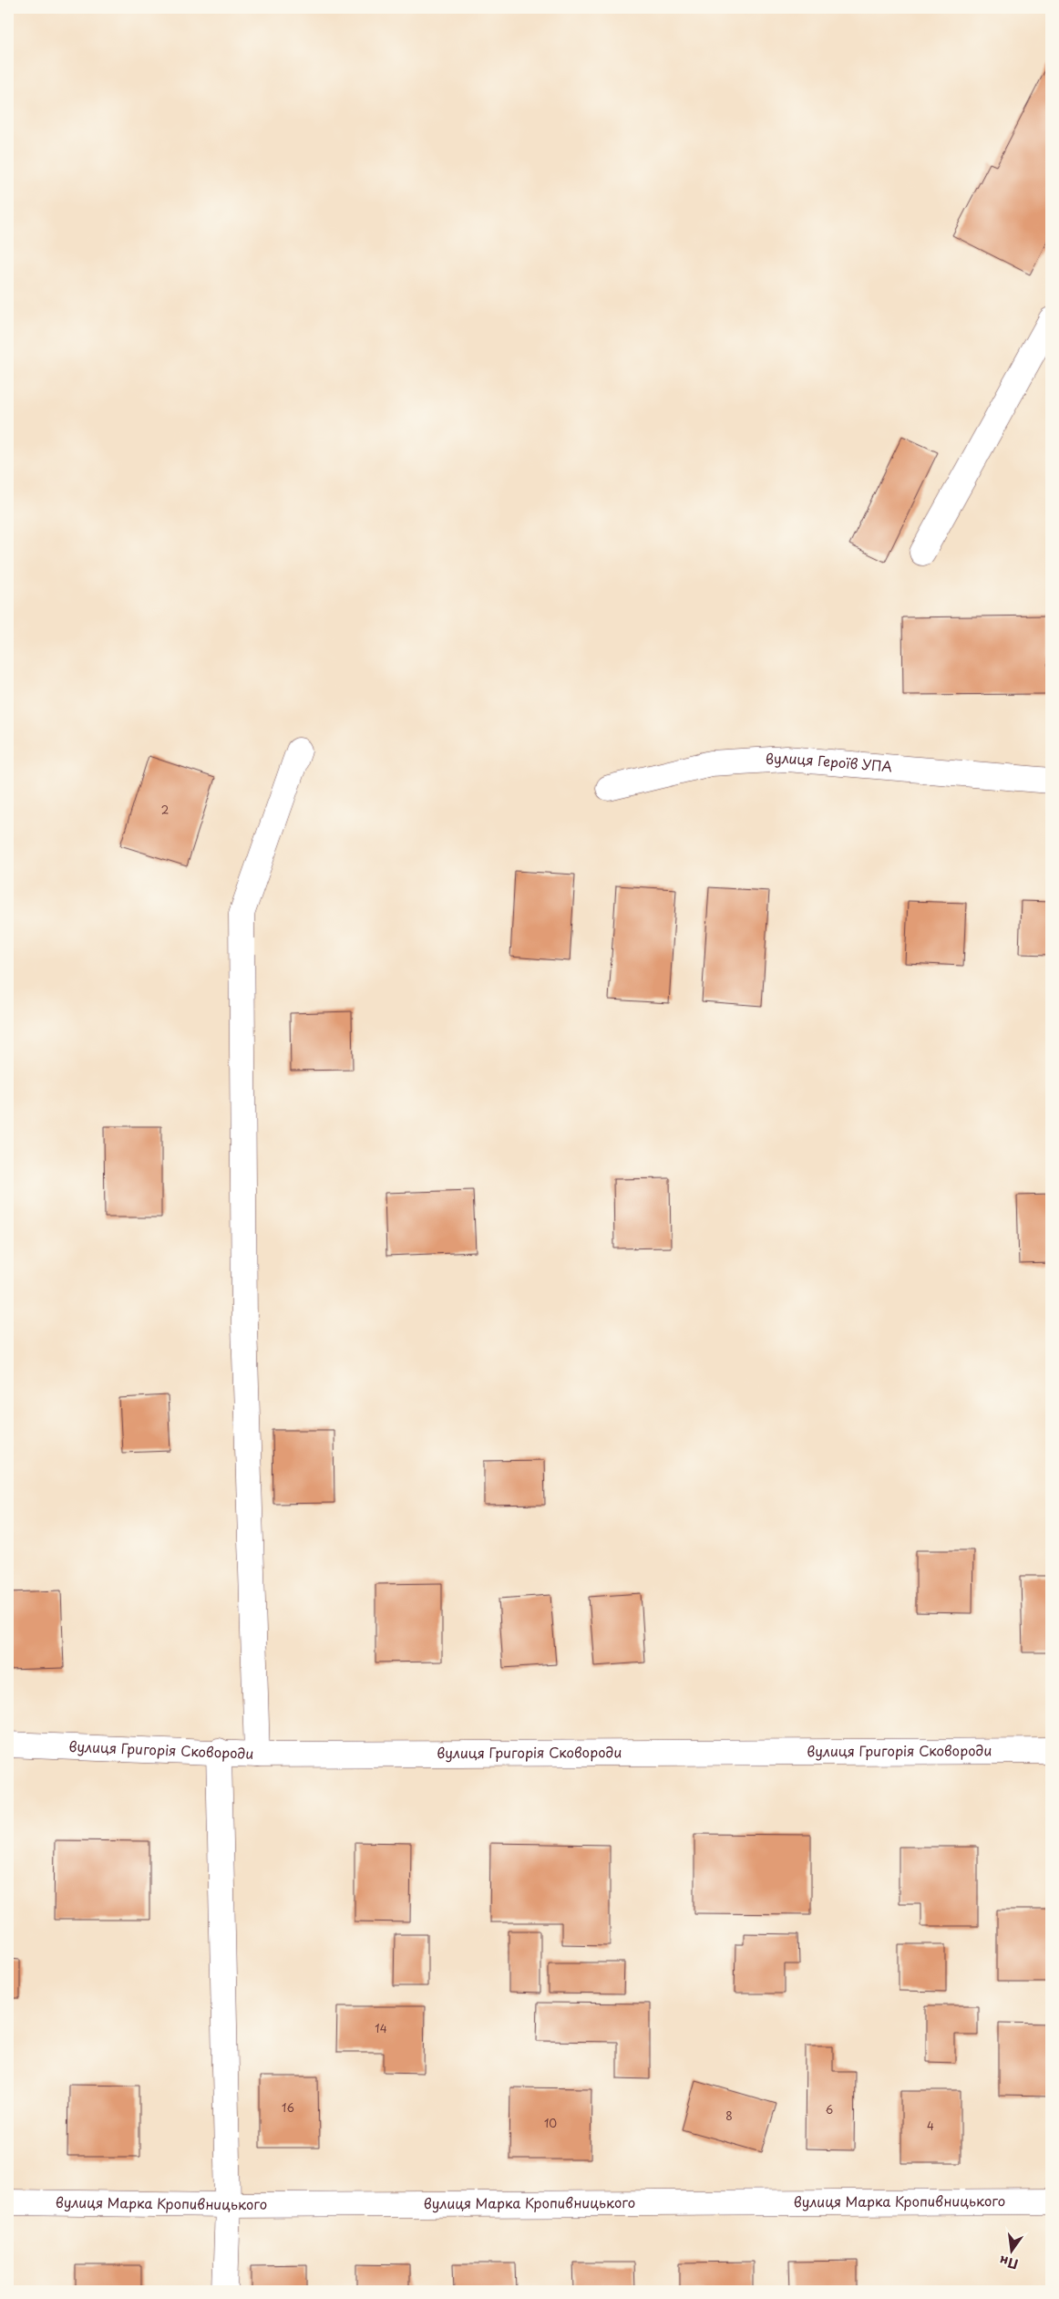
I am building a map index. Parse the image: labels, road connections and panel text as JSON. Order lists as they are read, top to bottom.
{
  "streets": {
    "street": ["вулиця Героїв УПА", "вулиця Григорія Сковороди", "вулиця Марка Кропивницького"]
  },
  "house_numbers": [
    "2",
    "14",
    "16",
    "6",
    "8",
    "10",
    "4"
  ],
  "north": "bottom"
}
